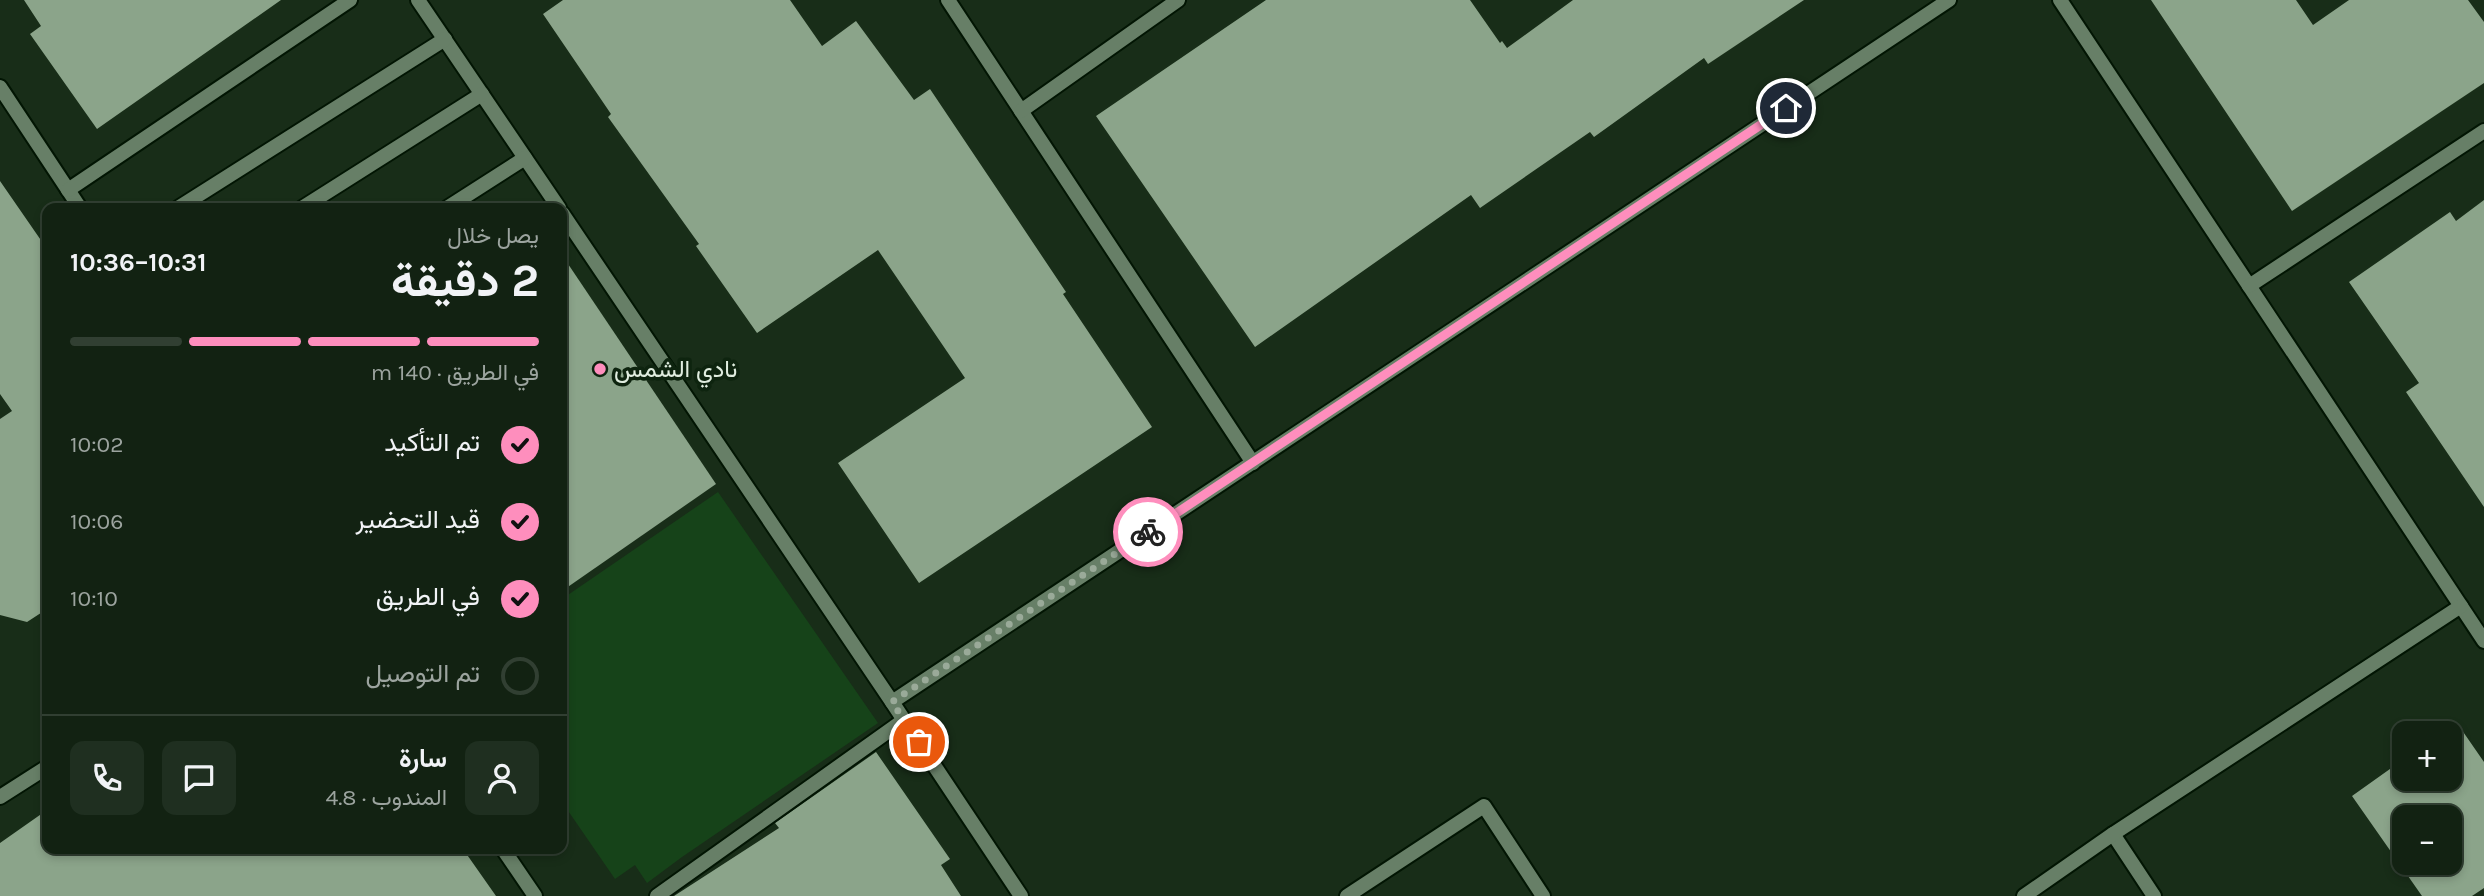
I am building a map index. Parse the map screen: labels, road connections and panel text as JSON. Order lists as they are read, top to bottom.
{
  "places": ["نادي الشمس"],
  "page": {
    "heading": ["2 دقيقة", "يصل خلال", "10:31–10:36"],
    "panel": ["سارة", "المندوب · 4.8"],
    "bar": "في الطريق · 140 m",
    "list": [
      ["تم التأكيد", "10:02"],
      ["قيد التحضير", "10:06"],
      ["في الطريق", "10:10"],
      "تم التوصيل"
    ],
    "map_buttons": ["+", "−"]
  }
}
